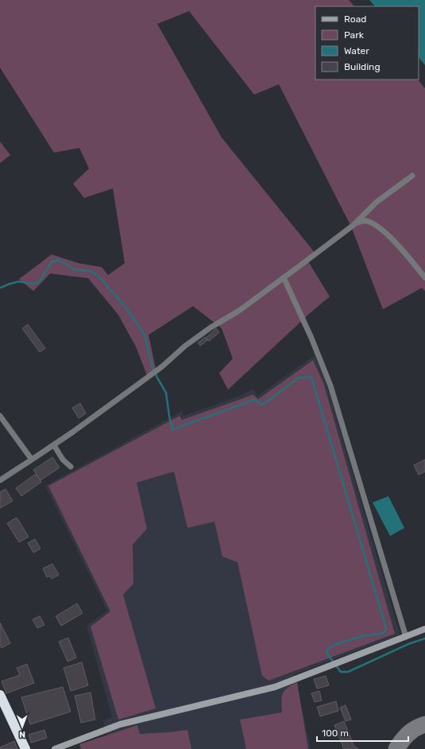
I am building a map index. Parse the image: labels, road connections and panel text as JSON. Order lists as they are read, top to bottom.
{
  "legend": [
    "Road",
    "Park",
    "Water",
    "Building"
  ],
  "scale_bar": "100 m",
  "north": "bottom"
}
